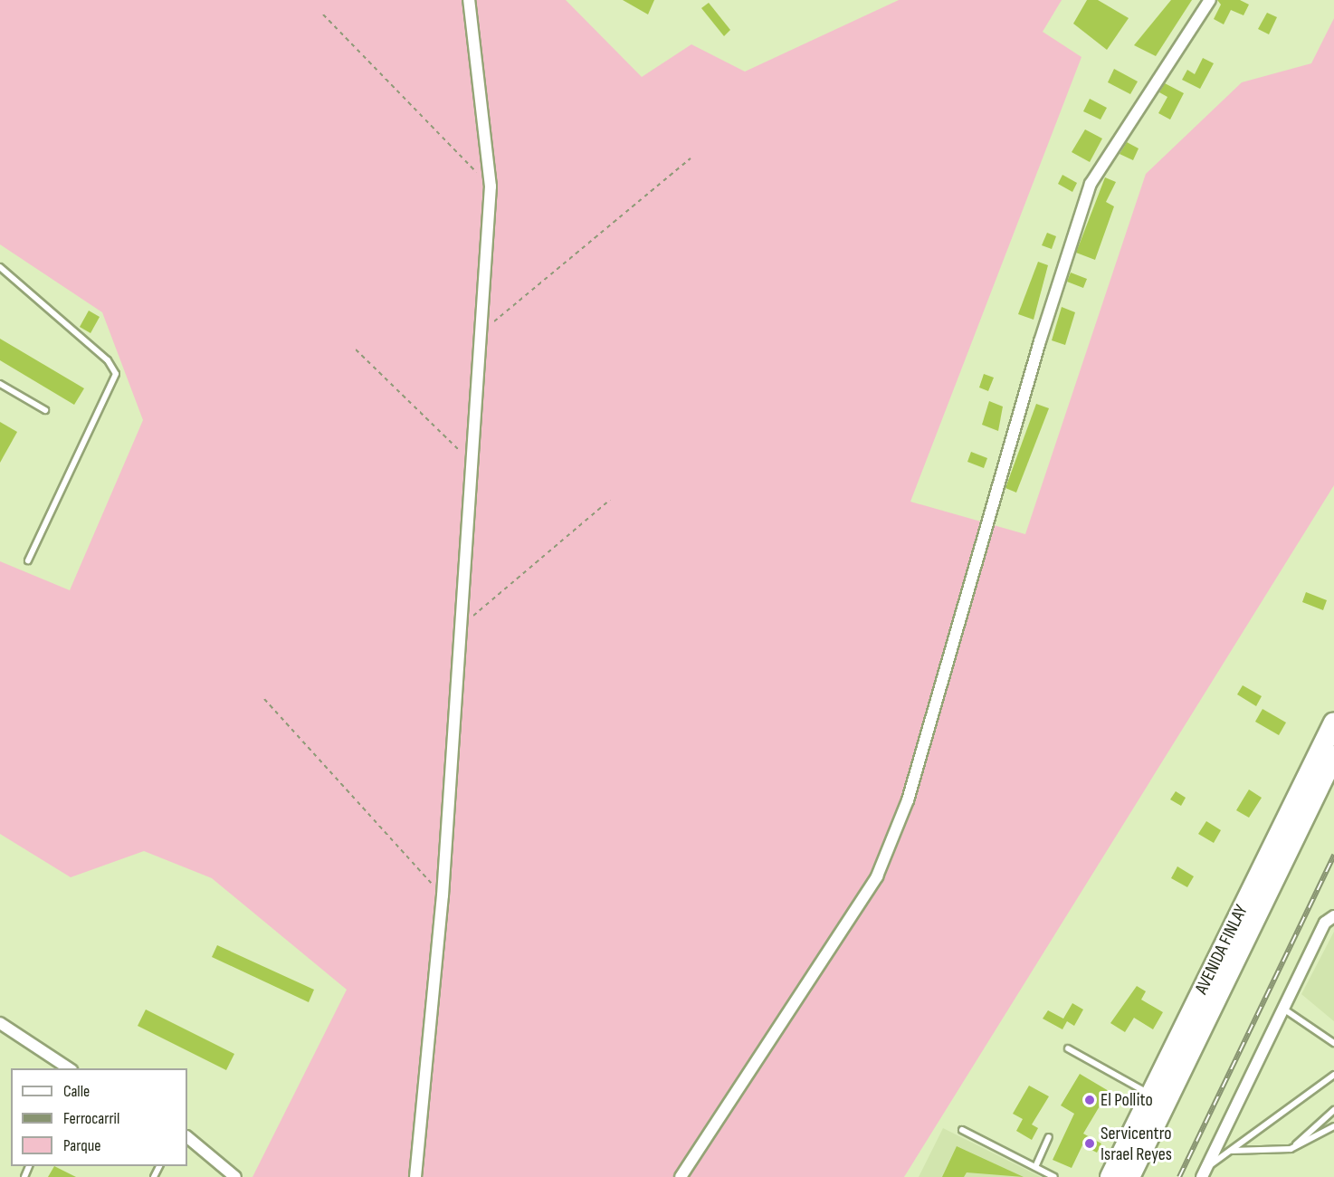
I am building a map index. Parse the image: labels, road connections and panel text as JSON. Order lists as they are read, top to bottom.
{
  "streets": {
    "highway": ["AVENIDA FINLAY"]
  },
  "places": ["El Pollito", "Servicentro Israel Reyes"],
  "legend": ["Calle", "Ferrocarril", "Parque"]
}
